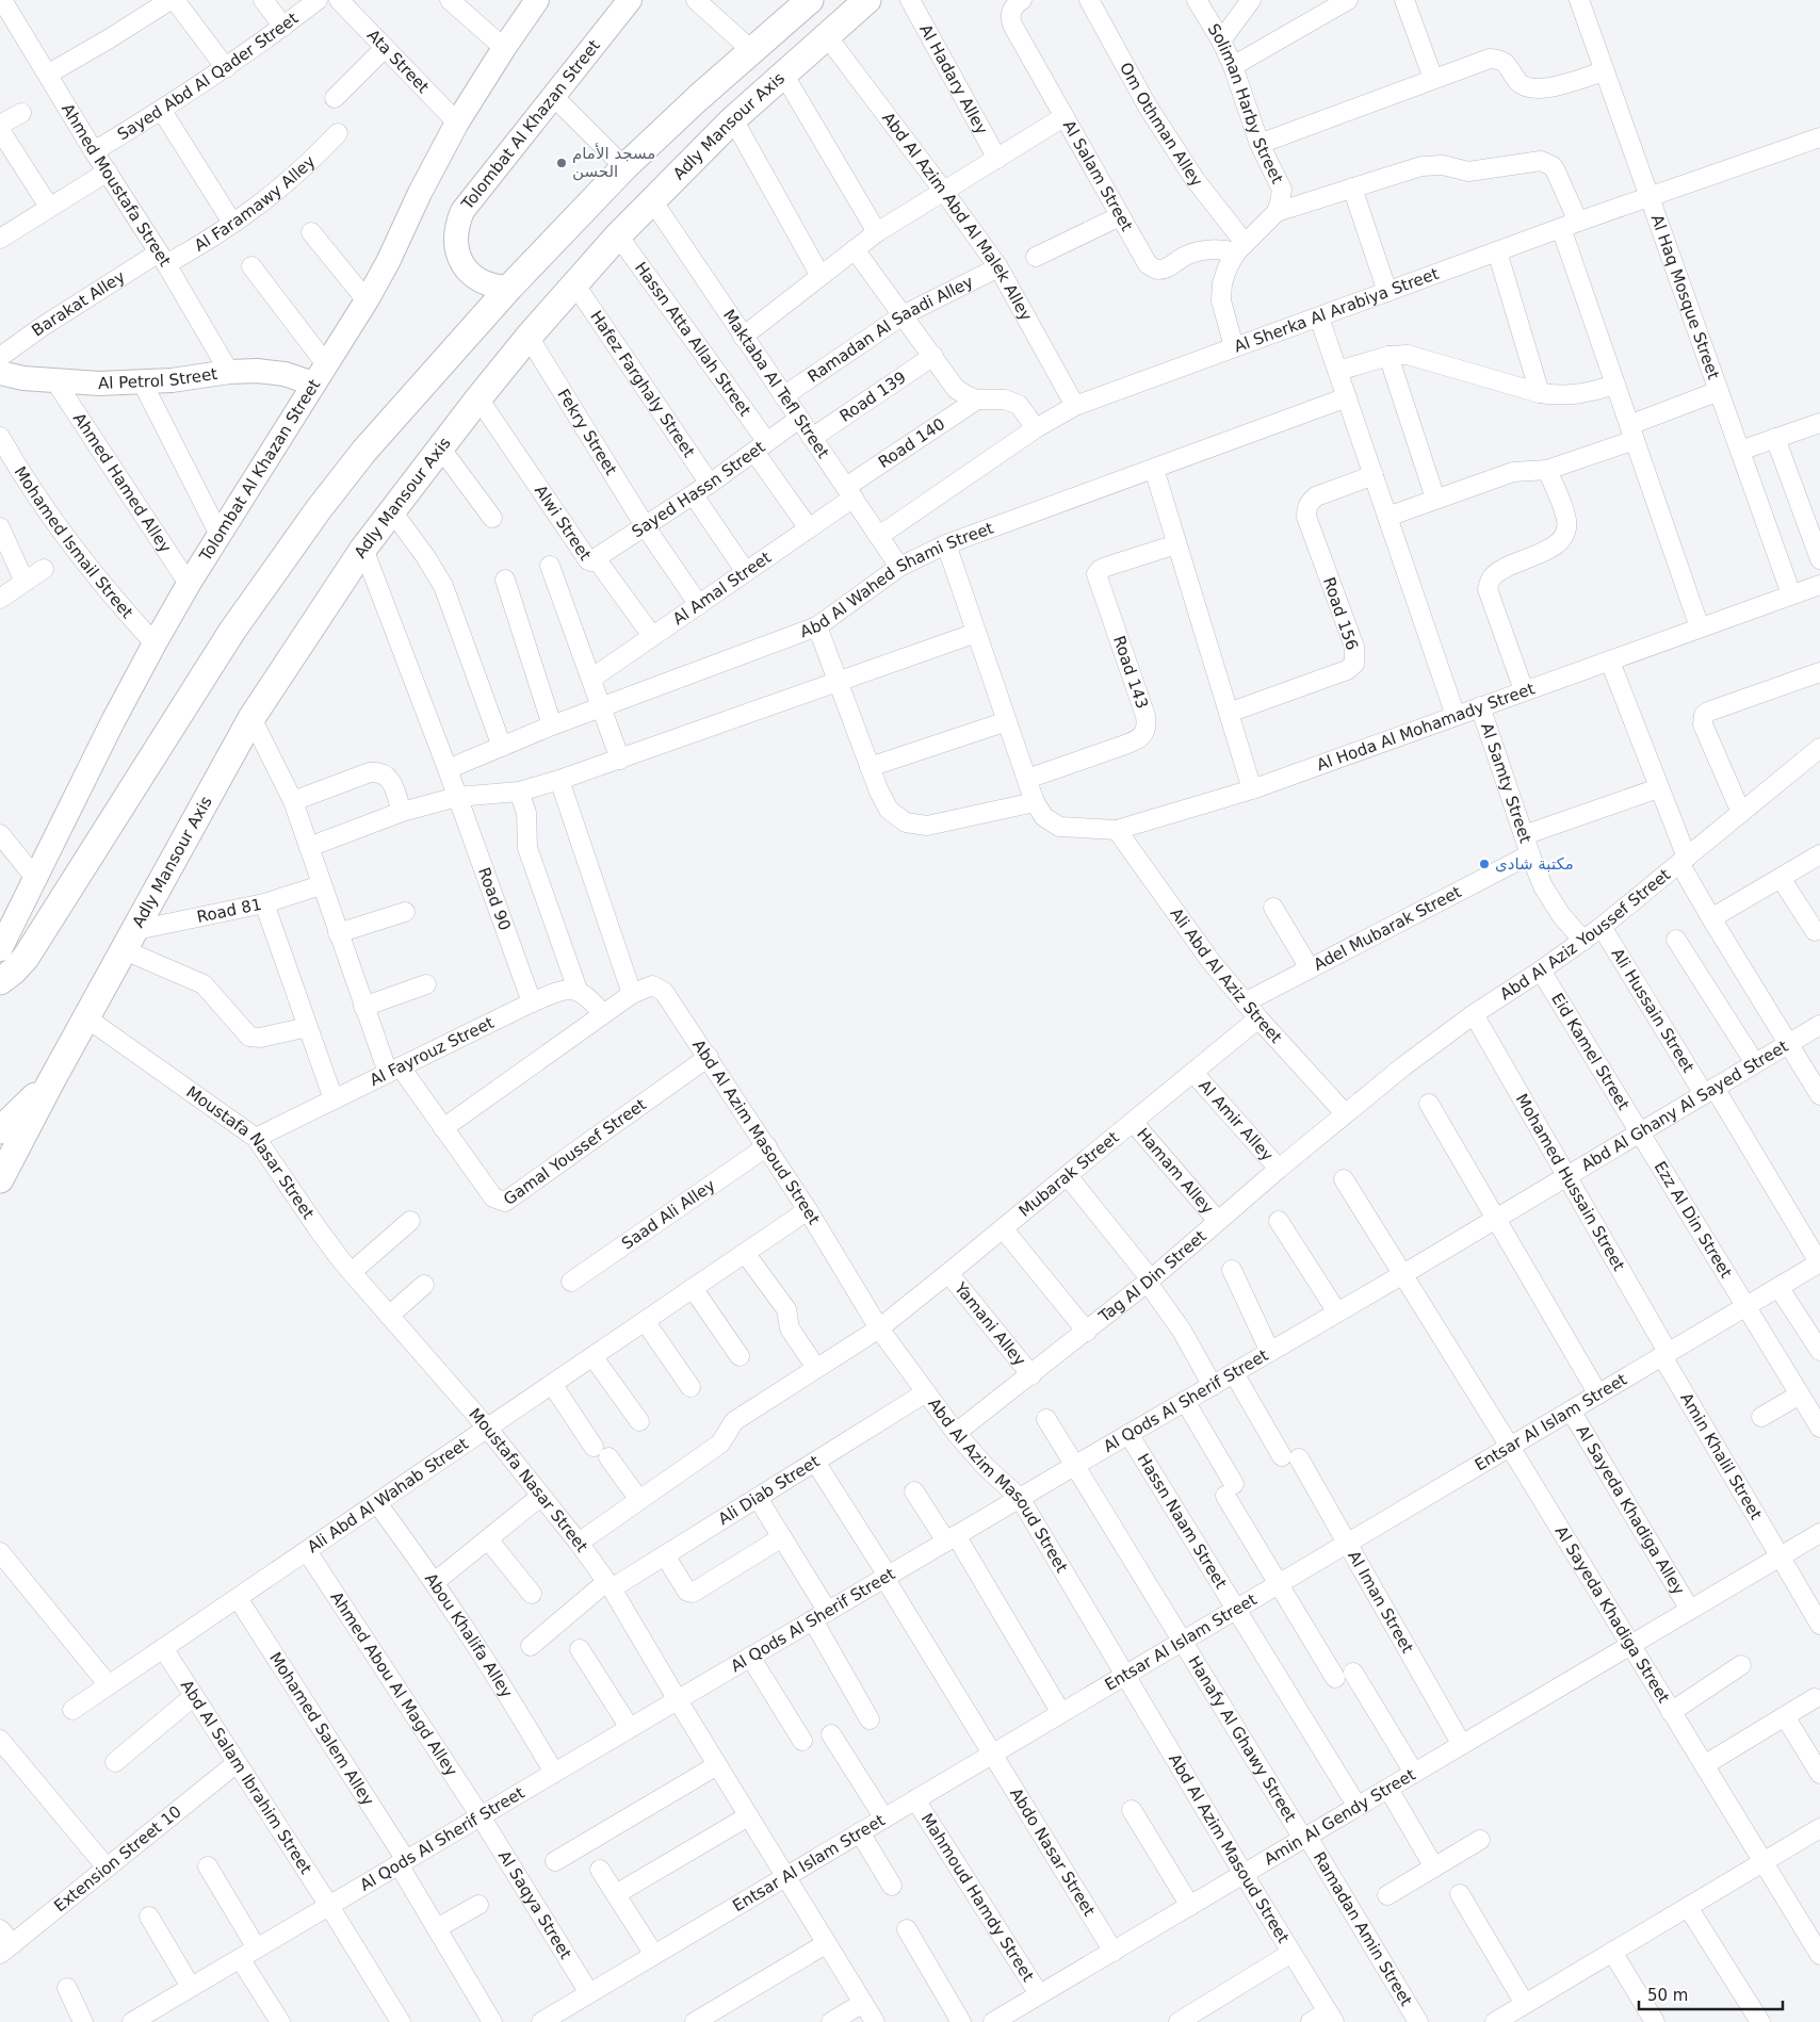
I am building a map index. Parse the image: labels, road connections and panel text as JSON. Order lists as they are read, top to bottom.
{
  "streets": {
    "main road": ["Adly Mansour Axis"],
    "street": [
      "Ata Street",
      "Sayed Abd Al Qader Street",
      "Al Hadary Alley",
      "Soliman Harby Street",
      "Tolombat Al Khazan Street",
      "Om Othman Alley",
      "Al Salam Street",
      "Ahmed Moustafa Street",
      "Al Faramawy Alley",
      "Abd Al Azim Abd Al Malek Alley",
      "Al Haq Mosque Street",
      "Barakat Alley",
      "Al Sherka Al Arabiya Street",
      "Ramadan Al Saadi Alley",
      "Hassn Atta Allah Street",
      "Al Petrol Street",
      "Hafez Farghaly Street",
      "Maktaba Al Tefl Street",
      "Road 139",
      "Fekry Street",
      "Road 140",
      "Ahmed Hamed Alley",
      "Sayed Hassn Street",
      "Alwi Street",
      "Mohamed Ismail Street",
      "Abd Al Wahed Shami Street",
      "Al Amal Street",
      "Road 156",
      "Road 143",
      "Al Hoda Al Mohamady Street",
      "Al Samty Street",
      "Road 90",
      "Road 81",
      "Adel Mubarak Street",
      "Abd Al Aziz Youssef Street",
      "Ali Abd Al Aziz Street",
      "Ali Hussain Street",
      "Eid Kamel Street",
      "Al Fayrouz Street",
      "Abd Al Ghany Al Sayed Street",
      "Al Amir Alley",
      "Abd Al Azim Masoud Street",
      "Gamal Youssef Street",
      "Moustafa Nasar Street",
      "Hamam Alley",
      "Mubarak Street",
      "Mohamed Hussain Street",
      "Saad Ali Alley",
      "Ezz Al Din Street",
      "Tag Al Din Street",
      "Yamani Alley",
      "Al Qods Al Sherif Street",
      "Entsar Al Islam Street",
      "Amin Khalil Street",
      "Ali Diab Street",
      "Ali Abd Al Wahab Street",
      "Al Sayeda Khadiga Alley",
      "Hassn Naam Street",
      "Al Iman Street",
      "Al Sayeda Khadiga Street",
      "Abou Khalifa Alley",
      "Ahmed Abou Al Magd Alley",
      "Mohamed Salem Alley",
      "Hanafy Al Ghawy Street",
      "Abd Al Salam Ibrahim Street",
      "Amin Al Gendy Street",
      "Abdo Nasar Street",
      "Extension Street 10",
      "Mahmoud Hamdy Street",
      "Al Saqya Street",
      "Ramadan Amin Street"
    ]
  },
  "crossings": [
    ["Ata Street", "Tolombat Al Khazan Street"],
    ["Sayed Abd Al Qader Street", "Ahmed Moustafa Street"],
    ["Tolombat Al Khazan Street", "Al Petrol Street"],
    ["Tolombat Al Khazan Street", "Ahmed Hamed Alley"],
    ["Tolombat Al Khazan Street", "Mohamed Ismail Street"],
    ["Om Othman Alley", "Al Salam Street"],
    ["Adly Mansour Axis", "Abd Al Azim Abd Al Malek Alley"],
    ["Adly Mansour Axis", "Hassn Atta Allah Street"],
    ["Adly Mansour Axis", "Hafez Farghaly Street"],
    ["Adly Mansour Axis", "Maktaba Al Tefl Street"],
    ["Adly Mansour Axis", "Fekry Street"],
    ["Adly Mansour Axis", "Alwi Street"],
    ["Adly Mansour Axis", "Road 90"],
    ["Adly Mansour Axis", "Road 81"],
    ["Adly Mansour Axis", "Gamal Youssef Street"],
    ["Adly Mansour Axis", "Moustafa Nasar Street"],
    ["Ahmed Moustafa Street", "Al Faramawy Alley"],
    ["Ahmed Moustafa Street", "Barakat Alley"],
    ["Ahmed Moustafa Street", "Al Petrol Street"],
    ["Al Faramawy Alley", "Barakat Alley"],
    ["Abd Al Azim Abd Al Malek Alley", "Al Sherka Al Arabiya Street"],
    ["Abd Al Azim Abd Al Malek Alley", "Ramadan Al Saadi Alley"],
    ["Al Haq Mosque Street", "Al Sherka Al Arabiya Street"],
    ["Al Haq Mosque Street", "Al Hoda Al Mohamady Street"],
    ["Al Sherka Al Arabiya Street", "Maktaba Al Tefl Street"],
    ["Ramadan Al Saadi Alley", "Maktaba Al Tefl Street"],
    ["Hassn Atta Allah Street", "Sayed Hassn Street"],
    ["Hassn Atta Allah Street", "Al Amal Street"],
    ["Al Petrol Street", "Ahmed Hamed Alley"],
    ["Hafez Farghaly Street", "Sayed Hassn Street"],
    ["Maktaba Al Tefl Street", "Road 139"],
    ["Maktaba Al Tefl Street", "Road 140"],
    ["Maktaba Al Tefl Street", "Sayed Hassn Street"],
    ["Maktaba Al Tefl Street", "Abd Al Wahed Shami Street"],
    ["Maktaba Al Tefl Street", "Al Amal Street"],
    ["Fekry Street", "Sayed Hassn Street"],
    ["Fekry Street", "Al Amal Street"],
    ["Road 140", "Al Amal Street"],
    ["Sayed Hassn Street", "Alwi Street"],
    ["Alwi Street", "Al Amal Street"],
    ["Abd Al Wahed Shami Street", "Road 90"],
    ["Al Hoda Al Mohamady Street", "Al Samty Street"],
    ["Al Hoda Al Mohamady Street", "Ali Abd Al Aziz Street"],
    ["Al Samty Street", "Adel Mubarak Street"],
    ["Al Samty Street", "Abd Al Aziz Youssef Street"],
    ["Road 90", "Al Fayrouz Street"],
    ["Road 81", "Gamal Youssef Street"],
    ["Adel Mubarak Street", "Ali Abd Al Aziz Street"],
    ["Abd Al Aziz Youssef Street", "Ali Abd Al Aziz Street"],
    ["Abd Al Aziz Youssef Street", "Ali Hussain Street"],
    ["Abd Al Aziz Youssef Street", "Eid Kamel Street"],
    ["Abd Al Aziz Youssef Street", "Mohamed Hussain Street"],
    ["Abd Al Aziz Youssef Street", "Tag Al Din Street"],
    ["Ali Abd Al Aziz Street", "Mubarak Street"],
    ["Ali Abd Al Aziz Street", "Tag Al Din Street"],
    ["Ali Hussain Street", "Abd Al Ghany Al Sayed Street"],
    ["Ali Hussain Street", "Entsar Al Islam Street"],
    ["Eid Kamel Street", "Abd Al Ghany Al Sayed Street"],
    ["Eid Kamel Street", "Ezz Al Din Street"],
    ["Al Fayrouz Street", "Gamal Youssef Street"],
    ["Al Fayrouz Street", "Moustafa Nasar Street"],
    ["Abd Al Ghany Al Sayed Street", "Mohamed Hussain Street"],
    ["Abd Al Ghany Al Sayed Street", "Ezz Al Din Street"],
    ["Abd Al Ghany Al Sayed Street", "Al Qods Al Sherif Street"],
    ["Al Amir Alley", "Mubarak Street"],
    ["Al Amir Alley", "Tag Al Din Street"],
    ["Abd Al Azim Masoud Street", "Gamal Youssef Street"],
    ["Abd Al Azim Masoud Street", "Mubarak Street"],
    ["Abd Al Azim Masoud Street", "Saad Ali Alley"],
    ["Abd Al Azim Masoud Street", "Tag Al Din Street"],
    ["Abd Al Azim Masoud Street", "Al Qods Al Sherif Street"],
    ["Abd Al Azim Masoud Street", "Entsar Al Islam Street"],
    ["Abd Al Azim Masoud Street", "Ali Diab Street"],
    ["Abd Al Azim Masoud Street", "Ali Abd Al Wahab Street"],
    ["Abd Al Azim Masoud Street", "Amin Al Gendy Street"],
    ["Moustafa Nasar Street", "Mubarak Street"],
    ["Moustafa Nasar Street", "Al Qods Al Sherif Street"],
    ["Moustafa Nasar Street", "Entsar Al Islam Street"],
    ["Moustafa Nasar Street", "Ali Diab Street"],
    ["Moustafa Nasar Street", "Ali Abd Al Wahab Street"],
    ["Hamam Alley", "Mubarak Street"],
    ["Hamam Alley", "Tag Al Din Street"],
    ["Mubarak Street", "Yamani Alley"],
    ["Mohamed Hussain Street", "Entsar Al Islam Street"],
    ["Mohamed Hussain Street", "Amin Khalil Street"],
    ["Ezz Al Din Street", "Entsar Al Islam Street"],
    ["Tag Al Din Street", "Yamani Alley"],
    ["Al Qods Al Sherif Street", "Hassn Naam Street"],
    ["Al Qods Al Sherif Street", "Al Iman Street"],
    ["Al Qods Al Sherif Street", "Al Sayeda Khadiga Street"],
    ["Al Qods Al Sherif Street", "Abou Khalifa Alley"],
    ["Al Qods Al Sherif Street", "Ahmed Abou Al Magd Alley"],
    ["Al Qods Al Sherif Street", "Mohamed Salem Alley"],
    ["Al Qods Al Sherif Street", "Hanafy Al Ghawy Street"],
    ["Al Qods Al Sherif Street", "Abd Al Salam Ibrahim Street"],
    ["Al Qods Al Sherif Street", "Abdo Nasar Street"],
    ["Al Qods Al Sherif Street", "Al Saqya Street"],
    ["Entsar Al Islam Street", "Amin Khalil Street"],
    ["Entsar Al Islam Street", "Al Sayeda Khadiga Alley"],
    ["Entsar Al Islam Street", "Hassn Naam Street"],
    ["Entsar Al Islam Street", "Al Iman Street"],
    ["Entsar Al Islam Street", "Al Sayeda Khadiga Street"],
    ["Entsar Al Islam Street", "Hanafy Al Ghawy Street"],
    ["Entsar Al Islam Street", "Abdo Nasar Street"],
    ["Entsar Al Islam Street", "Mahmoud Hamdy Street"],
    ["Entsar Al Islam Street", "Al Saqya Street"],
    ["Amin Khalil Street", "Amin Al Gendy Street"],
    ["Ali Diab Street", "Abdo Nasar Street"],
    ["Ali Abd Al Wahab Street", "Abou Khalifa Alley"],
    ["Ali Abd Al Wahab Street", "Ahmed Abou Al Magd Alley"],
    ["Ali Abd Al Wahab Street", "Mohamed Salem Alley"],
    ["Ali Abd Al Wahab Street", "Abd Al Salam Ibrahim Street"],
    ["Al Sayeda Khadiga Alley", "Amin Al Gendy Street"],
    ["Hassn Naam Street", "Amin Al Gendy Street"],
    ["Al Iman Street", "Amin Al Gendy Street"],
    ["Al Sayeda Khadiga Street", "Amin Al Gendy Street"],
    ["Ahmed Abou Al Magd Alley", "Al Saqya Street"],
    ["Hanafy Al Ghawy Street", "Amin Al Gendy Street"],
    ["Hanafy Al Ghawy Street", "Ramadan Amin Street"],
    ["Abd Al Salam Ibrahim Street", "Extension Street 10"],
    ["Amin Al Gendy Street", "Abdo Nasar Street"],
    ["Amin Al Gendy Street", "Mahmoud Hamdy Street"],
    ["Amin Al Gendy Street", "Ramadan Amin Street"]
  ],
  "places": ["مسجد الأمام الحسن", "مكتبة شادى"],
  "scale_bar": "50 m"
}
